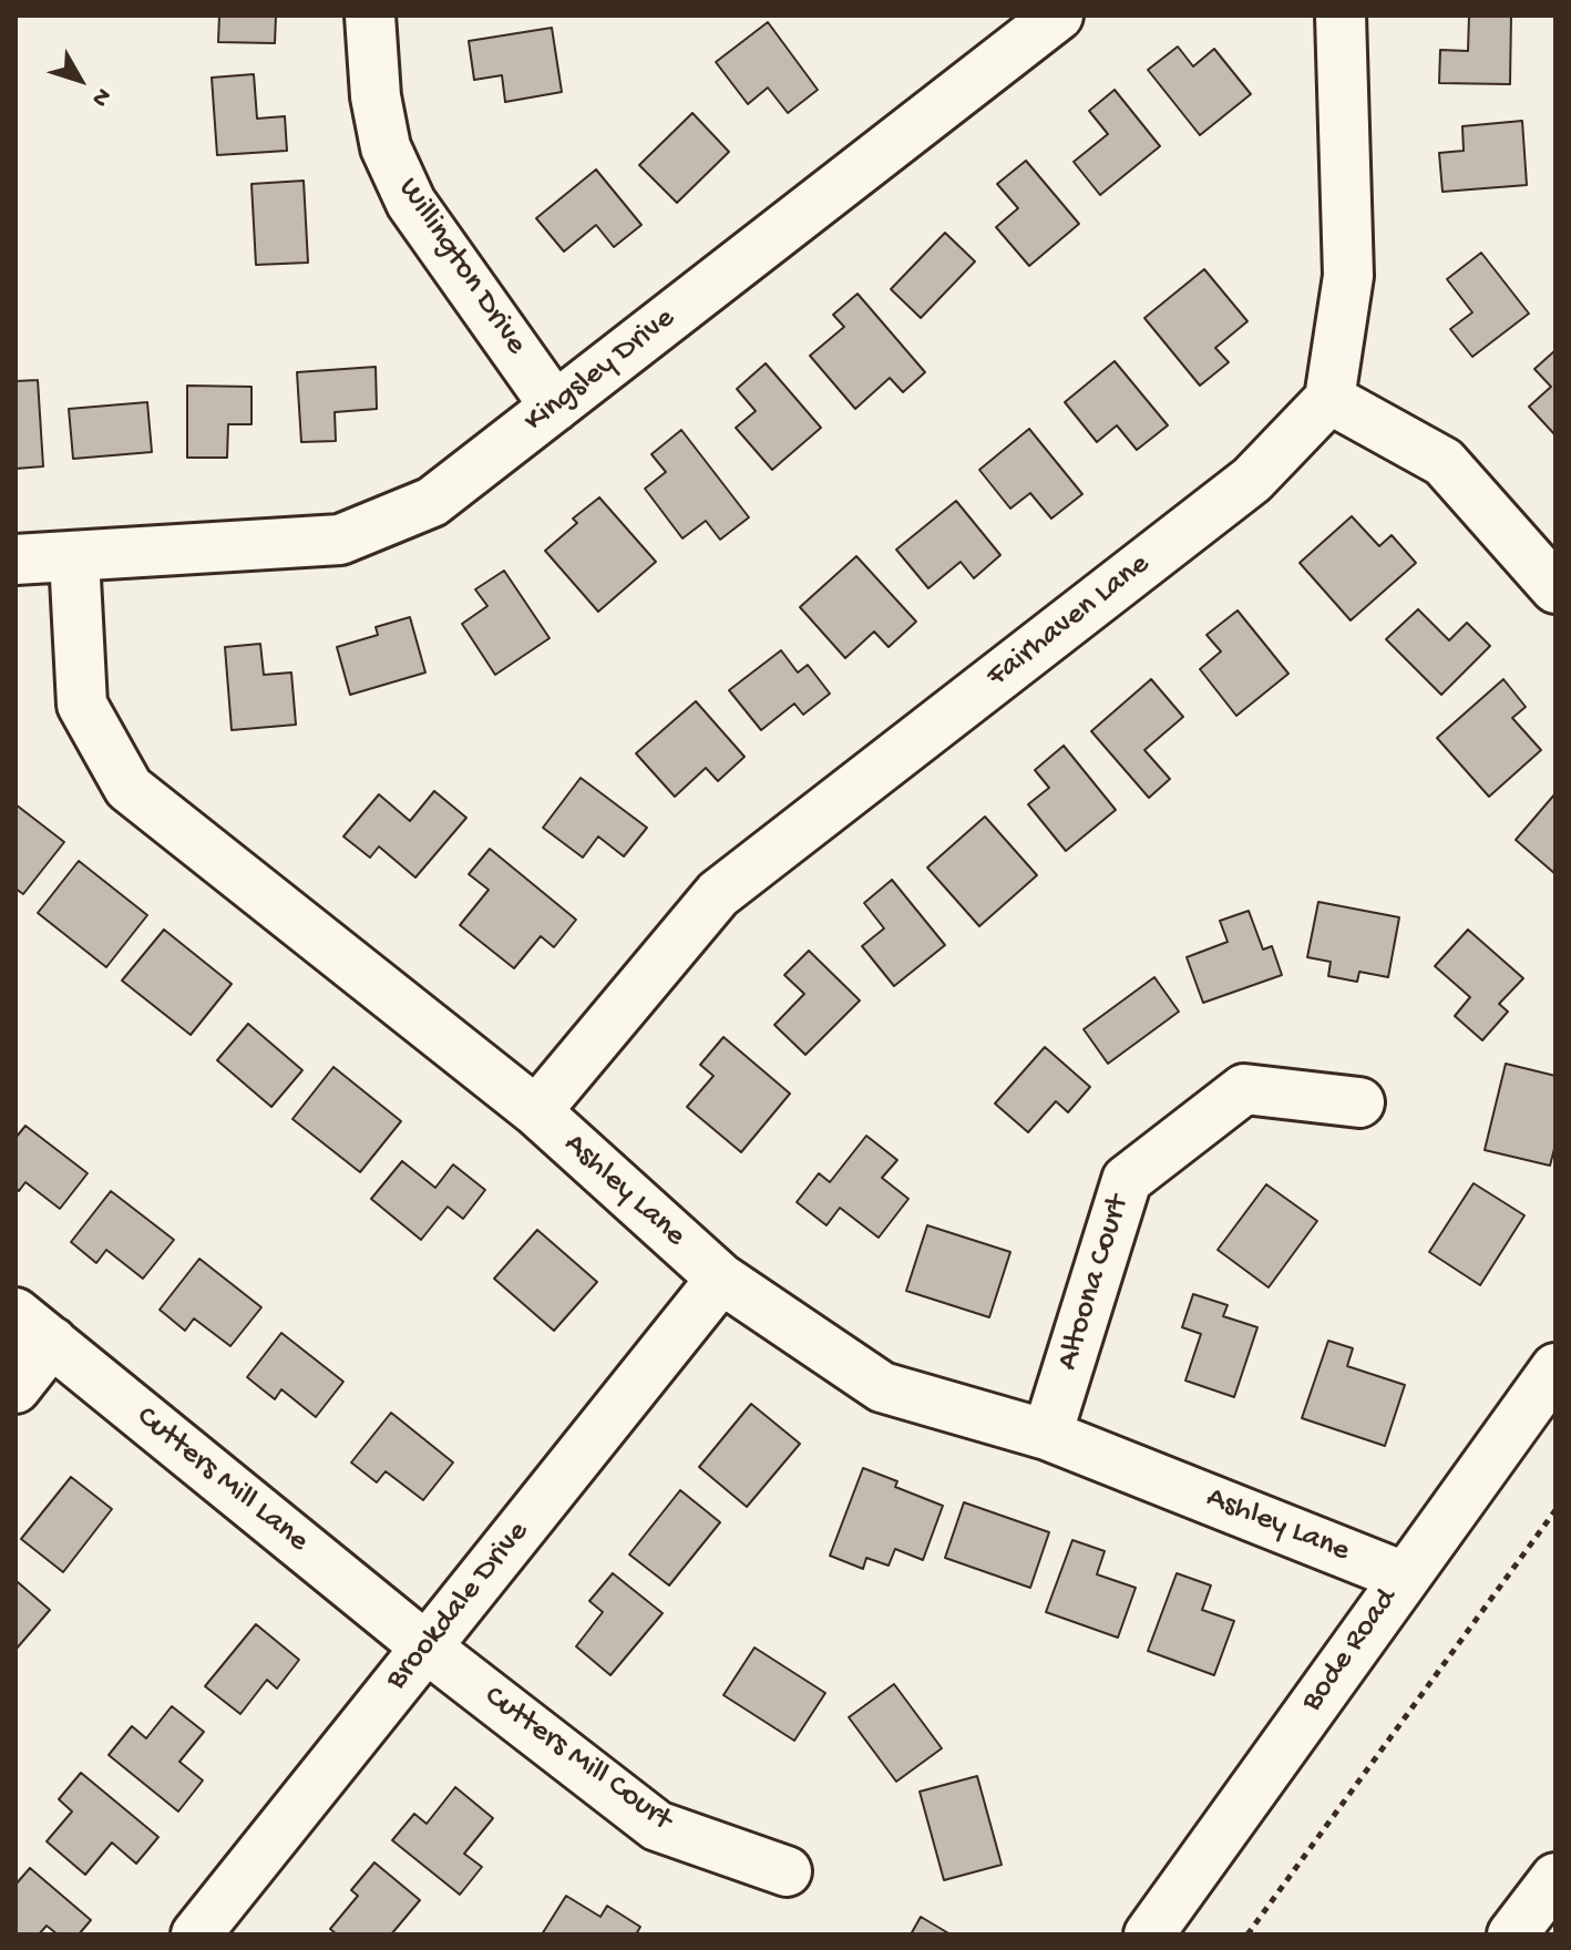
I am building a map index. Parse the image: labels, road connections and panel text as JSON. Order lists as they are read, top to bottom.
{
  "streets": {
    "street": [
      "Willington Drive",
      "Kingsley Drive",
      "Fairhaven Lane",
      "Ashley Lane",
      "Altoona Court",
      "Cutters Mill Lane",
      "Brookdale Drive",
      "Bode Road",
      "Cutters Mill Court"
    ]
  },
  "crossings": [
    ["Willington Drive", "Kingsley Drive"],
    ["Kingsley Drive", "Ashley Lane"],
    ["Fairhaven Lane", "Ashley Lane"],
    ["Ashley Lane", "Altoona Court"],
    ["Ashley Lane", "Brookdale Drive"],
    ["Ashley Lane", "Bode Road"],
    ["Cutters Mill Lane", "Brookdale Drive"],
    ["Cutters Mill Lane", "Cutters Mill Court"],
    ["Brookdale Drive", "Cutters Mill Court"]
  ],
  "north": "bottom right"
}
